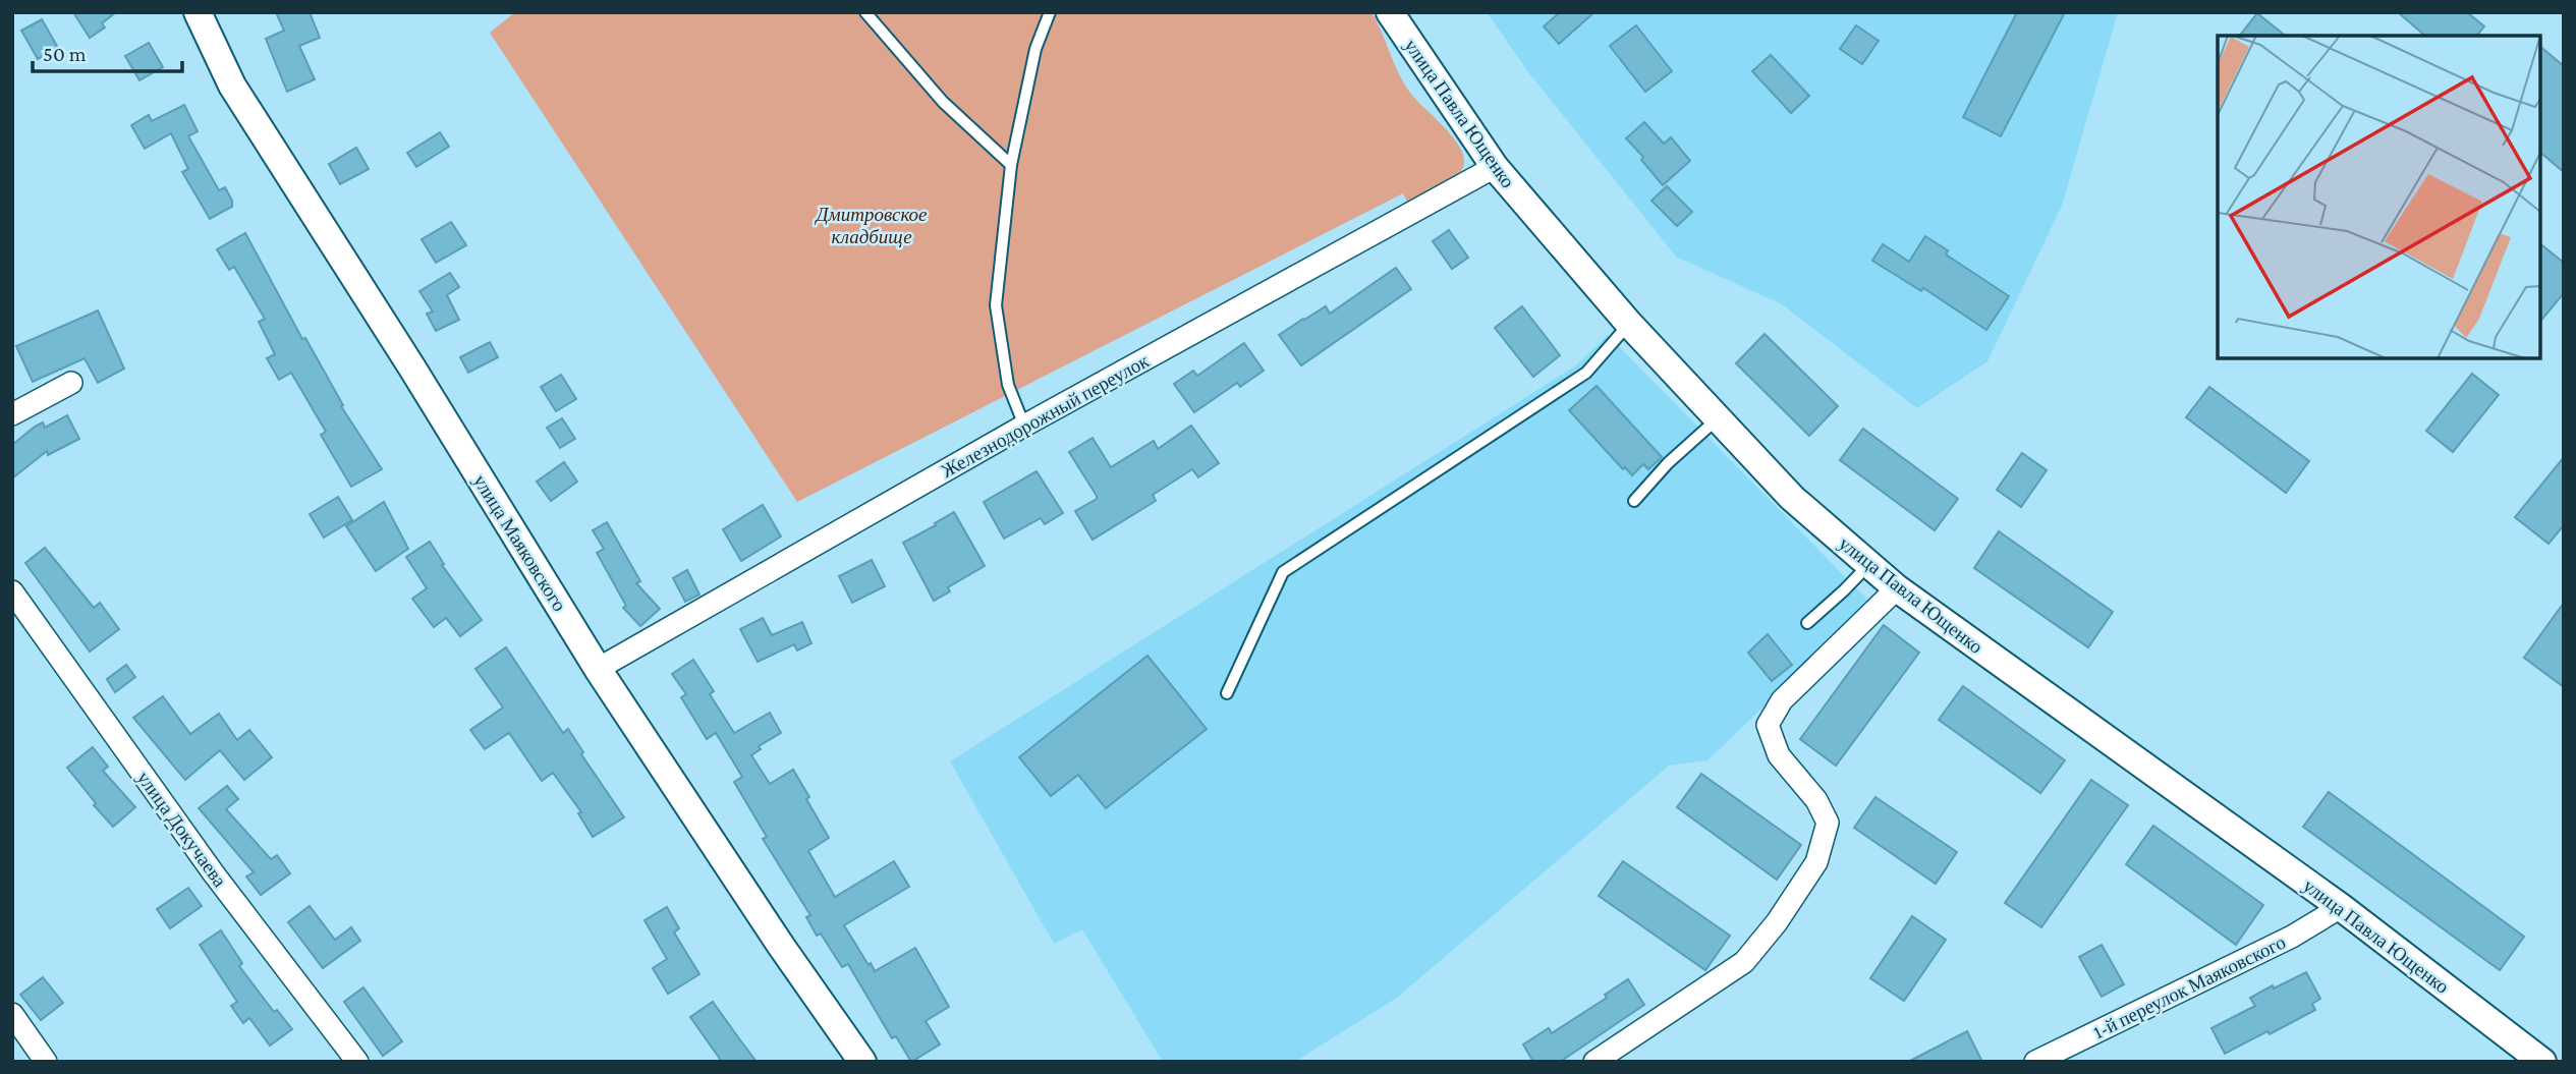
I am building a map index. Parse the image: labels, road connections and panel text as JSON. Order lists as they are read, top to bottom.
{
  "streets": {
    "street": [
      "улица Павла Ющенко",
      "Железнодорожный переулок",
      "улица Маяковского",
      "улица Докучаева",
      "1-й переулок Маяковского"
    ]
  },
  "crossings": [
    ["улица Павла Ющенко", "Железнодорожный переулок"],
    ["улица Павла Ющенко", "1-й переулок Маяковского"],
    ["Железнодорожный переулок", "улица Маяковского"]
  ],
  "parks": ["Дмитровское кладбище"],
  "scale_bar": "50 m"
}
